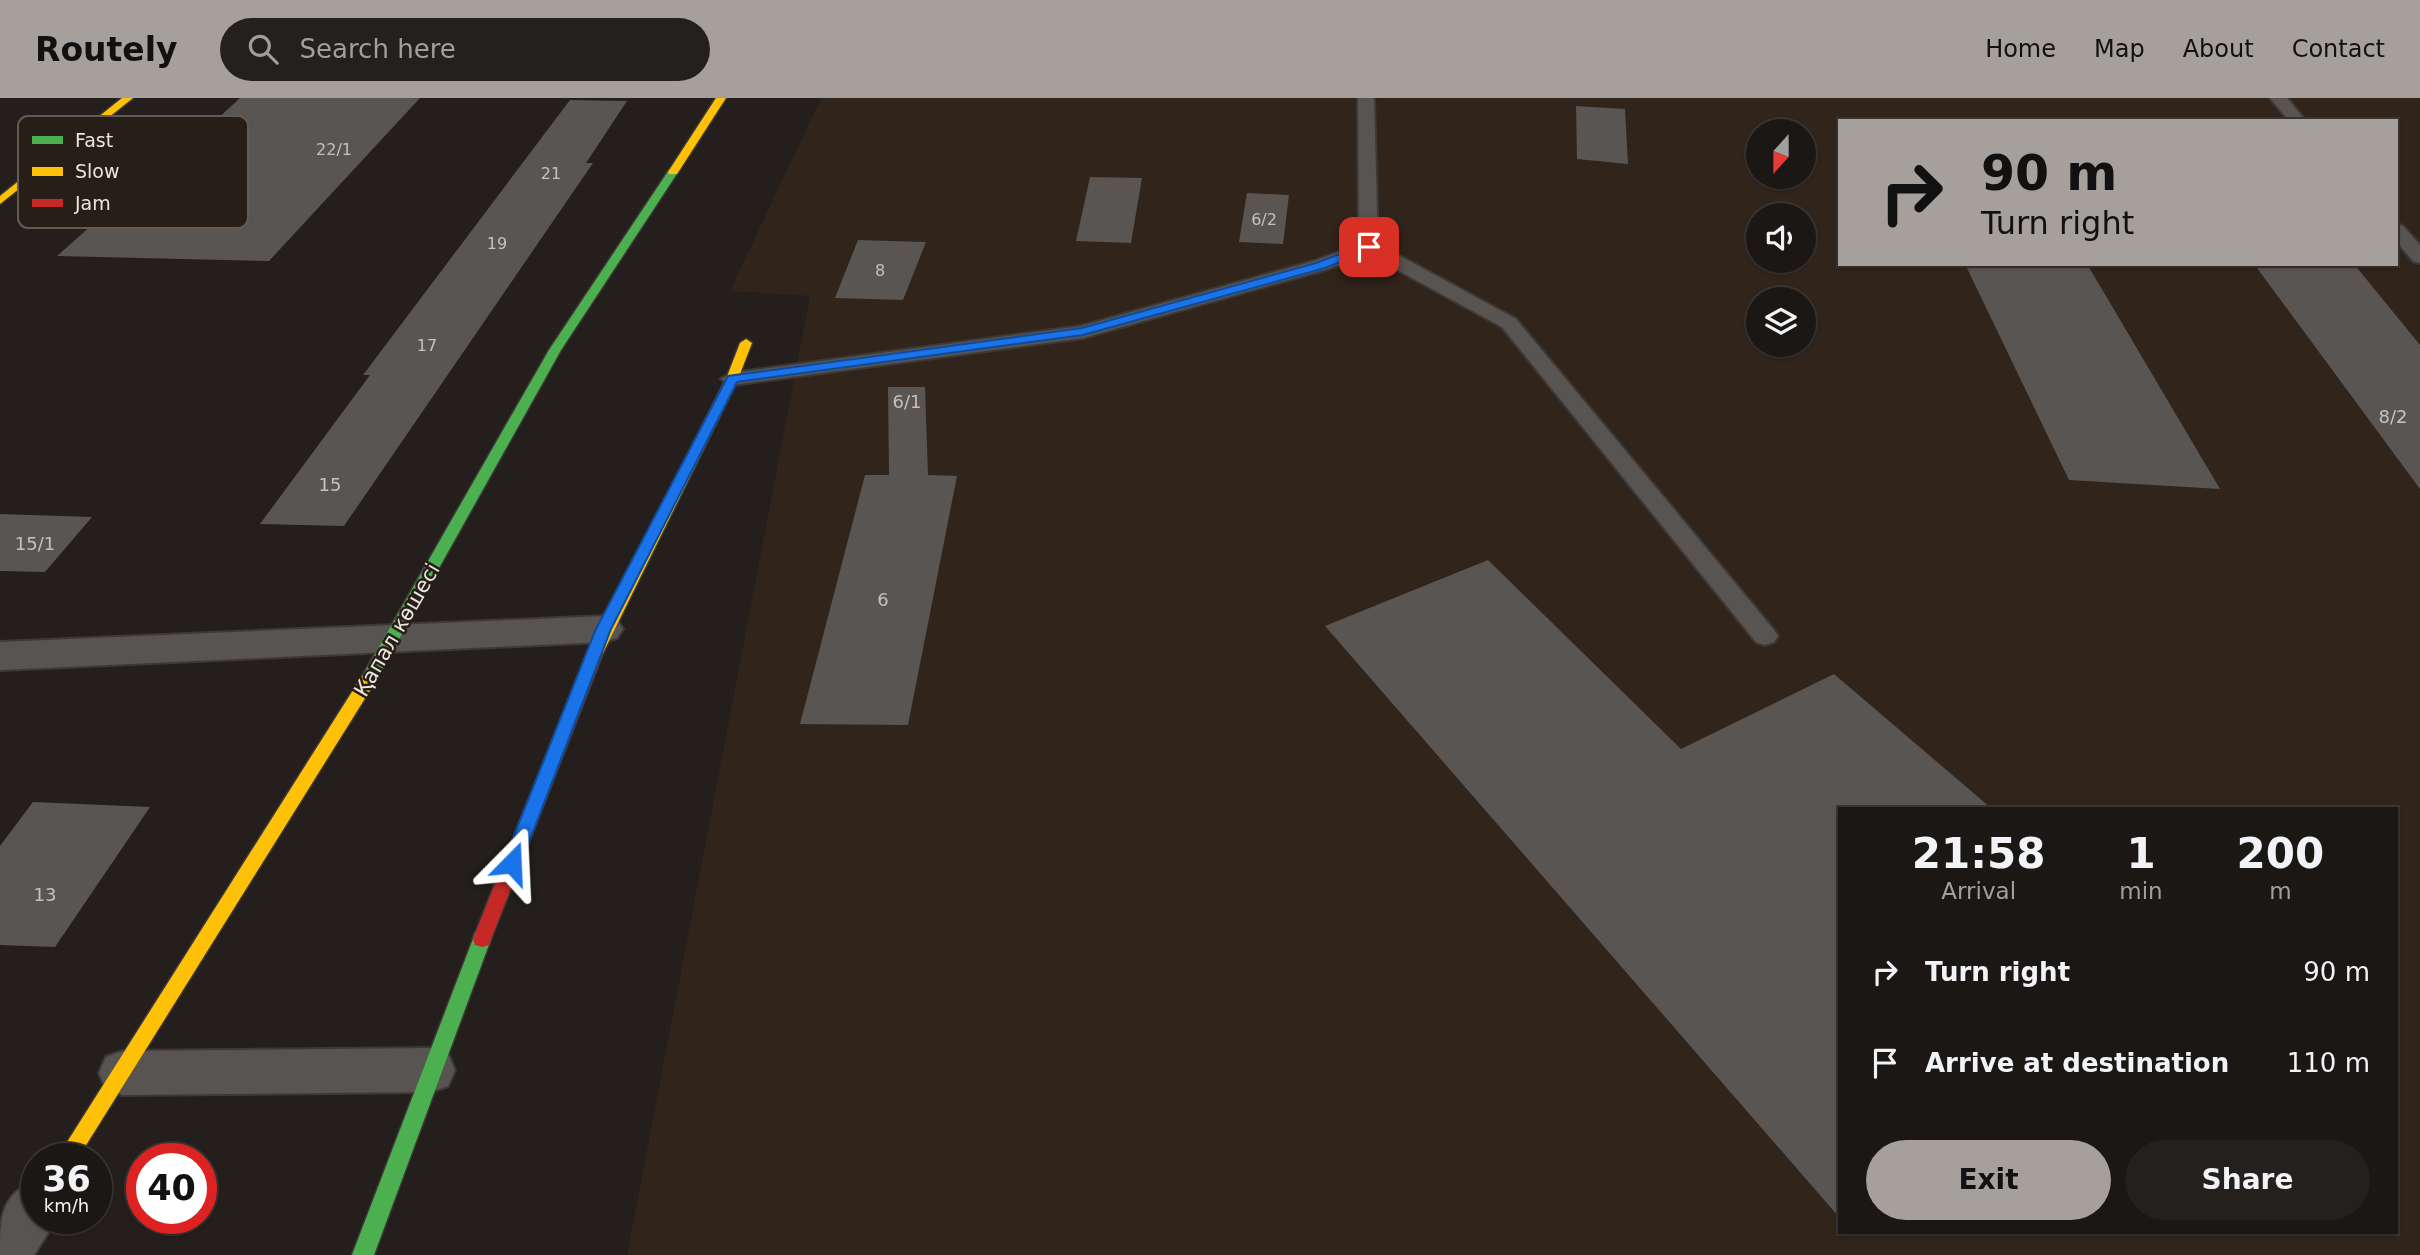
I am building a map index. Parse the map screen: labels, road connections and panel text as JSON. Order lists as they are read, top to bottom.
{
  "streets": {
    "street": ["Қапал көшесі"]
  },
  "house_numbers": [
    "22/1",
    "21",
    "6/2",
    "19",
    "8",
    "17",
    "6/1",
    "8/2",
    "15",
    "15/1",
    "6",
    "13"
  ],
  "legend": ["Fast", "Slow", "Jam"],
  "north": "bottom",
  "page": {
    "header": "Routely",
    "search": "Search here",
    "nav": [
      "Home",
      "Map",
      "About",
      "Contact"
    ],
    "turn": ["90 m", "Turn right"],
    "eta": [
      "21:58",
      "Arrival",
      "1",
      "min",
      "200",
      "m"
    ],
    "list": [
      {
        "name": "Turn right",
        "value": "90 m"
      },
      {
        "name": "Arrive at destination",
        "value": "110 m"
      }
    ],
    "buttons": ["Exit", "Share"],
    "speed": "36 km/h",
    "limit": "40"
  }
}
